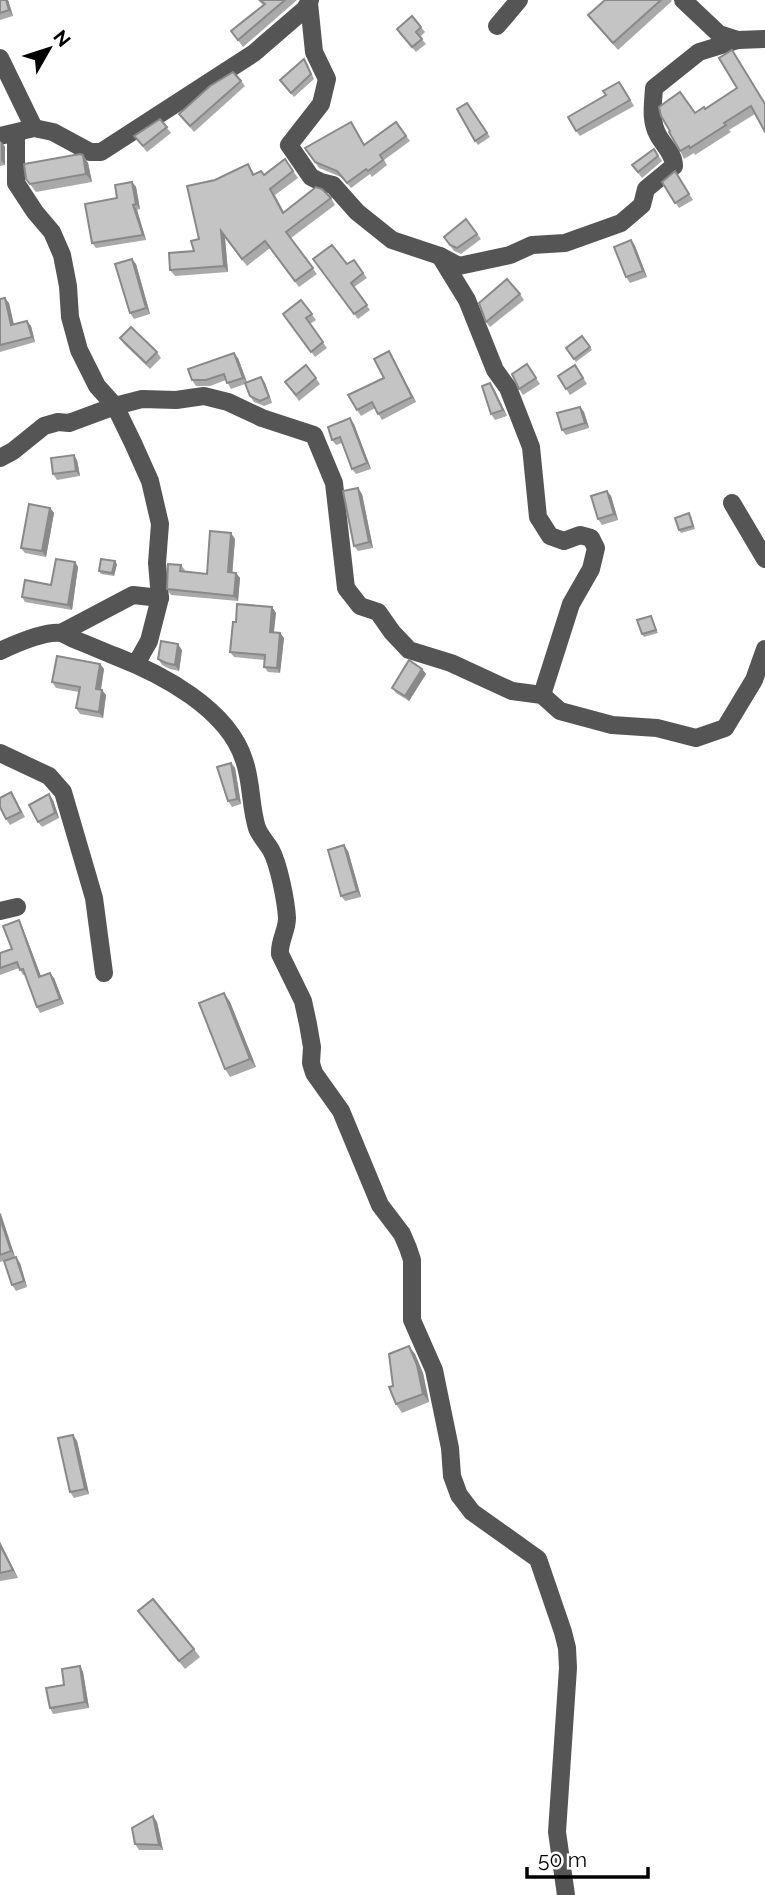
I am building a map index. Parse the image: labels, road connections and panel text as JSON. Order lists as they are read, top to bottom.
{
  "scale_bar": "50 m",
  "north": "top right"
}
